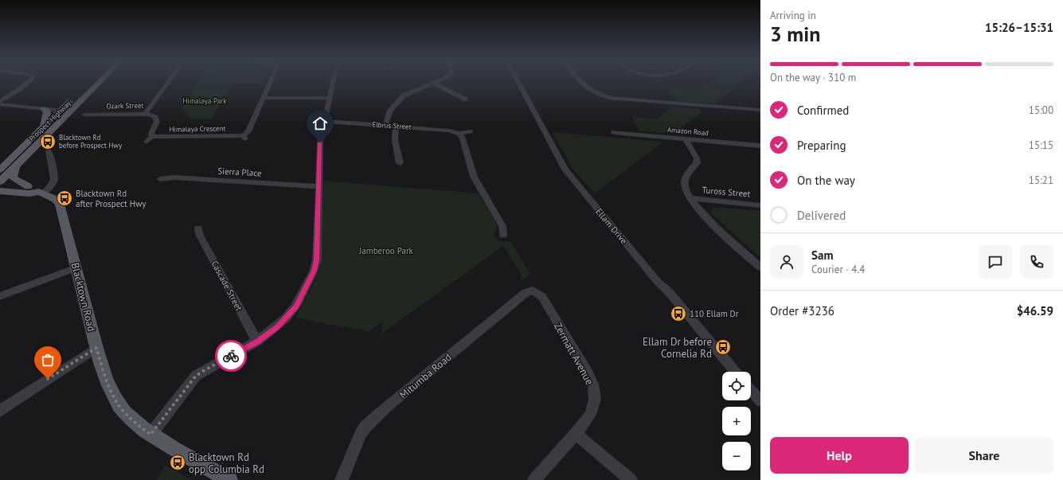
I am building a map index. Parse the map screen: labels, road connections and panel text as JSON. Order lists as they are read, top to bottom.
{
  "streets": {
    "main road": ["Prospect Highway", "Blacktown Road"],
    "street": [
      "Ozark Street",
      "Elbrus Street",
      "Himalaya Crescent",
      "Amazon Road",
      "Sierra Place",
      "Tuross Street",
      "Ellam Drive",
      "Cascade Street",
      "Zermatt Avenue",
      "Mitumba Road"
    ]
  },
  "crossings": [
    ["Ozark Street", "Himalaya Crescent"],
    ["Zermatt Avenue", "Mitumba Road"]
  ],
  "parks": ["Himalaya Park", "Jamberoo Park"],
  "places": {
    "bus stop": [
      "Blacktown Rd before Prospect Hwy",
      "Blacktown Rd after Prospect Hwy",
      "110 Ellam Dr",
      "Ellam Dr before Cornelia Rd",
      "Blacktown Rd opp Columbia Rd"
    ]
  },
  "page": {
    "heading": ["3 min", "Arriving in", "15:26–15:31"],
    "panel": [
      "Sam",
      "Courier · 4.4",
      "Order #3236",
      "$46.59"
    ],
    "bar": "On the way · 310 m",
    "list": [
      ["Confirmed", "15:00"],
      ["Preparing", "15:15"],
      ["On the way", "15:21"],
      "Delivered"
    ],
    "map_buttons": ["+", "−"],
    "buttons": ["Help", "Share"]
  }
}
